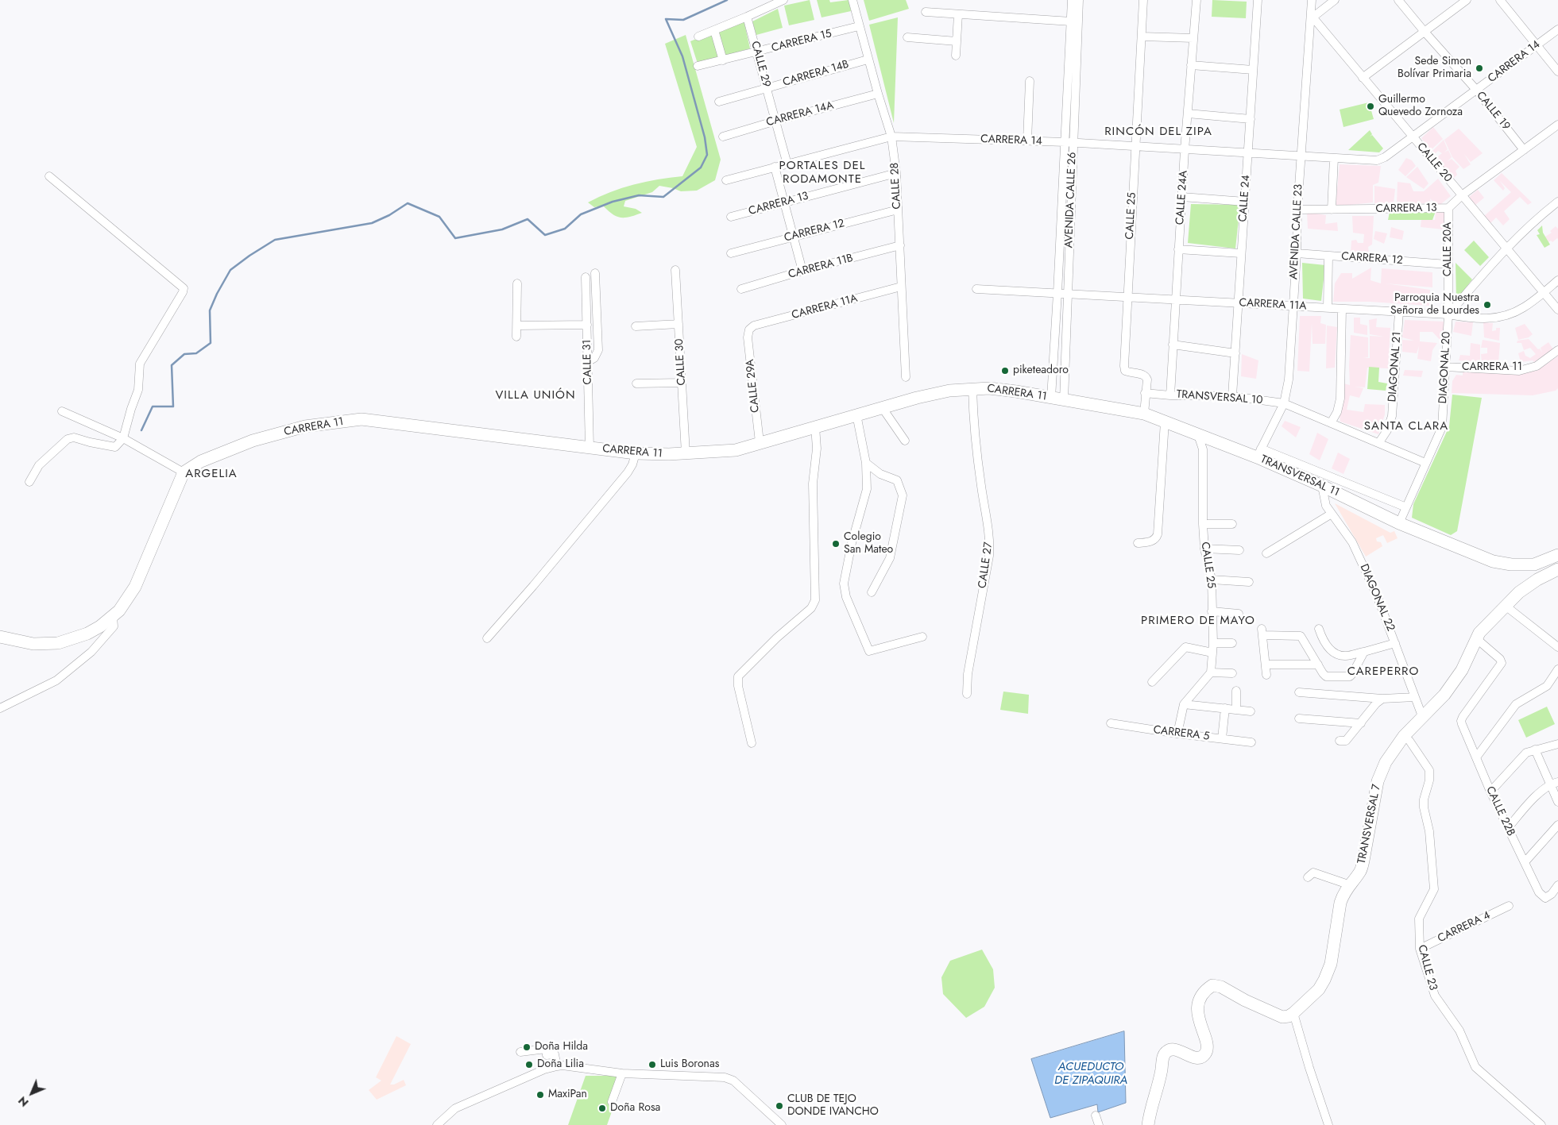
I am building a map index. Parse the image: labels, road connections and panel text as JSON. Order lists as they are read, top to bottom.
{
  "streets": {
    "street": [
      "CARRERA 15",
      "CARRERA 14",
      "CALLE 29",
      "CARRERA 14B",
      "CALLE 19",
      "CARRERA 14A",
      "CALLE 20",
      "CALLE 28",
      "CALLE 24A",
      "CALLE 24",
      "AVENIDA CALLE 26",
      "CARRERA 13",
      "CALLE 25",
      "CARRERA 12",
      "AVENIDA CALLE 23",
      "CALLE 20A",
      "CARRERA 11B",
      "CARRERA 11A",
      "CALLE 31",
      "CALLE 30",
      "DIAGONAL 21",
      "DIAGONAL 20",
      "CARRERA 11",
      "CALLE 29A",
      "TRANSVERSAL 10",
      "TRANSVERSAL 11",
      "CALLE 27",
      "DIAGONAL 22",
      "CARRERA 5",
      "CALLE 22B",
      "TRANSVERSAL 7",
      "CARRERA 4",
      "CALLE 23"
    ]
  },
  "crossings": [
    ["CARRERA 15", "CALLE 29"],
    ["CARRERA 15", "CALLE 28"],
    ["CARRERA 14", "CALLE 29"],
    ["CARRERA 14", "CALLE 19"],
    ["CARRERA 14", "CALLE 20"],
    ["CARRERA 14", "CALLE 28"],
    ["CARRERA 14", "CALLE 24A"],
    ["CARRERA 14", "CALLE 24"],
    ["CARRERA 14", "AVENIDA CALLE 26"],
    ["CARRERA 14", "CALLE 25"],
    ["CARRERA 14", "AVENIDA CALLE 23"],
    ["CALLE 29", "CARRERA 14B"],
    ["CALLE 29", "CARRERA 14A"],
    ["CARRERA 14B", "CALLE 28"],
    ["CALLE 19", "CARRERA 13"],
    ["CARRERA 14A", "CALLE 28"],
    ["CALLE 20", "CARRERA 13"],
    ["CALLE 20", "AVENIDA CALLE 23"],
    ["CALLE 20", "CARRERA 11A"],
    ["CALLE 28", "CARRERA 13"],
    ["CALLE 28", "CARRERA 12"],
    ["CALLE 28", "CARRERA 11B"],
    ["CALLE 28", "CARRERA 11A"],
    ["CALLE 24A", "CARRERA 11A"],
    ["CALLE 24A", "TRANSVERSAL 10"],
    ["CALLE 24", "CARRERA 11A"],
    ["CALLE 24", "TRANSVERSAL 10"],
    ["AVENIDA CALLE 26", "CARRERA 11A"],
    ["AVENIDA CALLE 26", "CARRERA 11"],
    ["CARRERA 13", "AVENIDA CALLE 23"],
    ["CARRERA 13", "CALLE 20A"],
    ["CALLE 25", "CARRERA 11A"],
    ["CALLE 25", "TRANSVERSAL 10"],
    ["CALLE 25", "TRANSVERSAL 11"],
    ["CARRERA 12", "AVENIDA CALLE 23"],
    ["CARRERA 12", "CALLE 20A"],
    ["AVENIDA CALLE 23", "CARRERA 11A"],
    ["AVENIDA CALLE 23", "TRANSVERSAL 10"],
    ["AVENIDA CALLE 23", "TRANSVERSAL 11"],
    ["CALLE 20A", "CARRERA 11A"],
    ["CALLE 20A", "DIAGONAL 20"],
    ["CARRERA 11A", "DIAGONAL 21"],
    ["CARRERA 11A", "DIAGONAL 20"],
    ["CARRERA 11A", "CALLE 29A"],
    ["CALLE 31", "CARRERA 11"],
    ["CALLE 30", "CARRERA 11"],
    ["DIAGONAL 21", "TRANSVERSAL 10"],
    ["DIAGONAL 20", "CARRERA 11"],
    ["DIAGONAL 20", "TRANSVERSAL 10"],
    ["DIAGONAL 20", "TRANSVERSAL 11"],
    ["CARRERA 11", "CALLE 29A"],
    ["CARRERA 11", "TRANSVERSAL 11"],
    ["CARRERA 11", "CALLE 27"],
    ["TRANSVERSAL 11", "DIAGONAL 22"],
    ["DIAGONAL 22", "TRANSVERSAL 7"],
    ["CALLE 22B", "TRANSVERSAL 7"],
    ["TRANSVERSAL 7", "CALLE 23"],
    ["CARRERA 4", "CALLE 23"]
  ],
  "districts": [
    "RINCÓN DEL ZIPA",
    "PORTALES DEL RODAMONTE",
    "VILLA UNIÓN",
    "SANTA CLARA",
    "ARGELIA",
    "PRIMERO DE MAYO",
    "CAREPERRO"
  ],
  "water": ["ACUEDUCTO DE ZIPAQUIRA"],
  "places": [
    "Sede Simon Bolívar Primaria",
    "Guillermo Quevedo Zornoza",
    "Parroquia Nuestra Señora de Lourdes",
    "piketeadoro",
    "Colegio San Mateo",
    "Doña Hilda",
    "Doña Lilia",
    "Luis Boronas",
    "MaxiPan",
    "CLUB DE TEJO DONDE IVANCHO",
    "Doña Rosa"
  ],
  "north": "bottom left"
}
